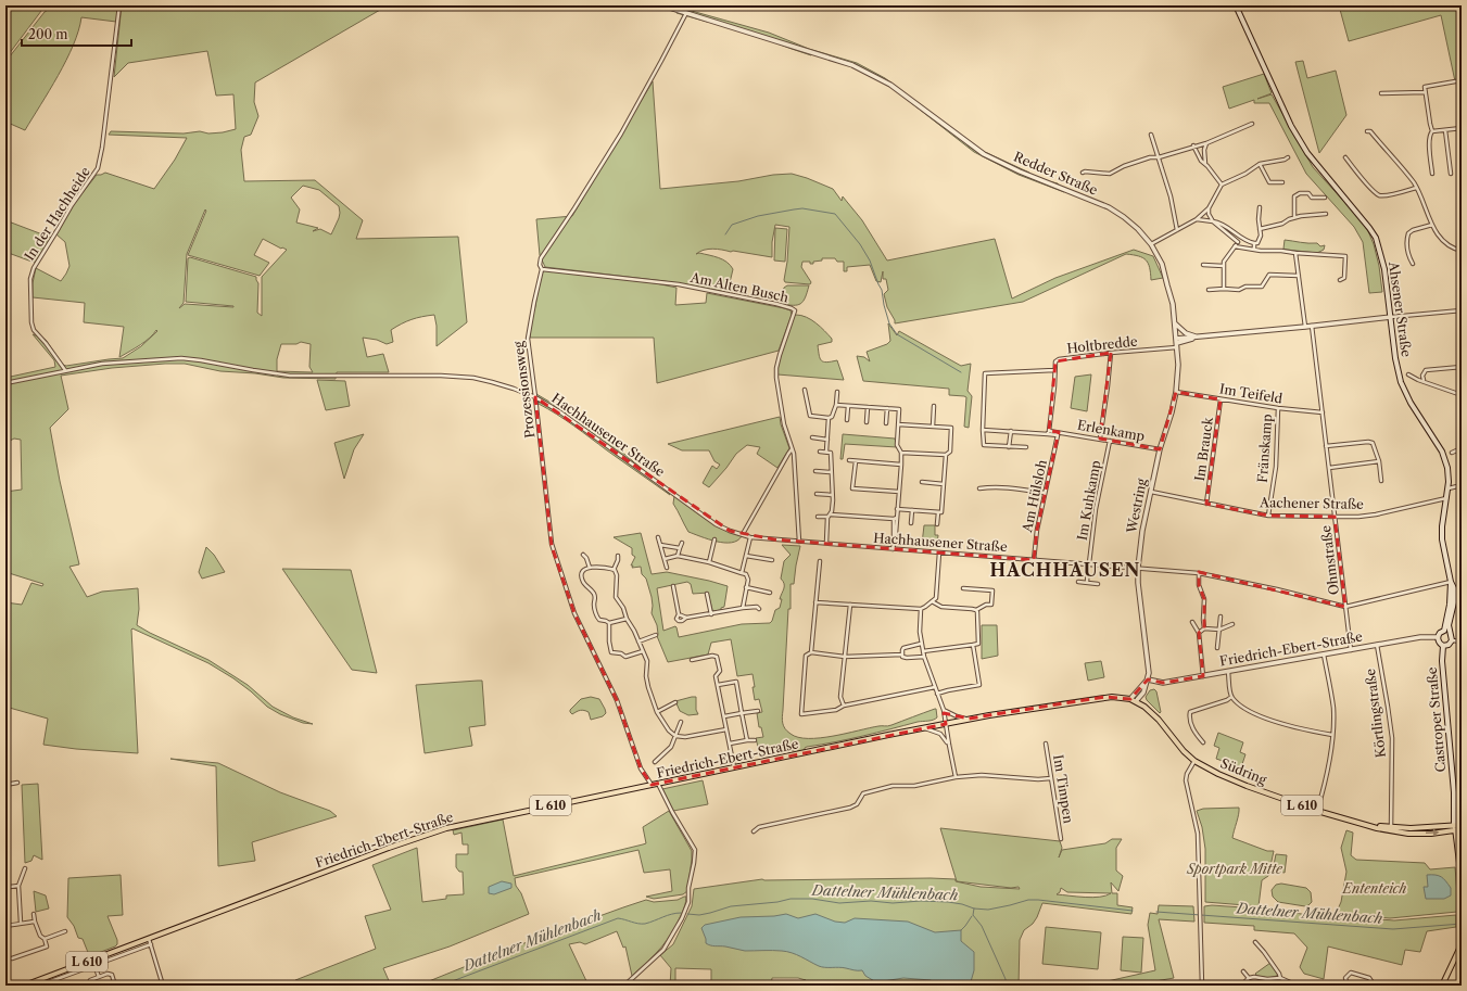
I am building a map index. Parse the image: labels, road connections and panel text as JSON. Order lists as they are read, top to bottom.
{
  "streets": {
    "main road": [
      "Ahsener Straße",
      "Friedrich-Ebert-Straße",
      "Castroper Straße",
      "Südring",
      "L 610"
    ],
    "street": [
      "Redder Straße",
      "In der Hachheide",
      "Am Alten Busch",
      "Holtbredde",
      "Prozessionsweg",
      "Im Teifeld",
      "Erlenkamp",
      "Hachhausener Straße",
      "Fränskamp",
      "Im Brauck",
      "Am Hülsloh",
      "Im Kuhkamp",
      "Aachener Straße",
      "Westring",
      "Ohmstraße",
      "Körtlingstraße",
      "Im Timpen"
    ]
  },
  "crossings": [
    ["Redder Straße", "Prozessionsweg"],
    ["Redder Straße", "Westring"],
    ["In der Hachheide", "Hachhausener Straße"],
    ["Am Alten Busch", "Prozessionsweg"],
    ["Ahsener Straße", "Hachhausener Straße"],
    ["Ahsener Straße", "Aachener Straße"],
    ["Holtbredde", "Erlenkamp"],
    ["Holtbredde", "Westring"],
    ["Prozessionsweg", "Hachhausener Straße"],
    ["Prozessionsweg", "Friedrich-Ebert-Straße"],
    ["Im Teifeld", "Fränskamp"],
    ["Im Teifeld", "Im Brauck"],
    ["Im Teifeld", "Westring"],
    ["Im Teifeld", "Ohmstraße"],
    ["Erlenkamp", "Am Hülsloh"],
    ["Erlenkamp", "Im Kuhkamp"],
    ["Erlenkamp", "Westring"],
    ["Hachhausener Straße", "Am Hülsloh"],
    ["Hachhausener Straße", "Im Kuhkamp"],
    ["Hachhausener Straße", "Westring"],
    ["Hachhausener Straße", "Ohmstraße"],
    ["Fränskamp", "Aachener Straße"],
    ["Im Brauck", "Aachener Straße"],
    ["Aachener Straße", "Westring"],
    ["Aachener Straße", "Ohmstraße"],
    ["Westring", "Friedrich-Ebert-Straße"],
    ["Westring", "Südring"],
    ["Ohmstraße", "Friedrich-Ebert-Straße"],
    ["Friedrich-Ebert-Straße", "Körtlingstraße"],
    ["Friedrich-Ebert-Straße", "Castroper Straße"],
    ["Friedrich-Ebert-Straße", "Südring"],
    ["Körtlingstraße", "Südring"],
    ["Castroper Straße", "Südring"]
  ],
  "districts": ["HACHHAUSEN"],
  "water": ["Dattelner Mühlenbach"],
  "parks": ["Sportpark Mitte", "Ententeich"],
  "scale_bar": "200 m"
}
